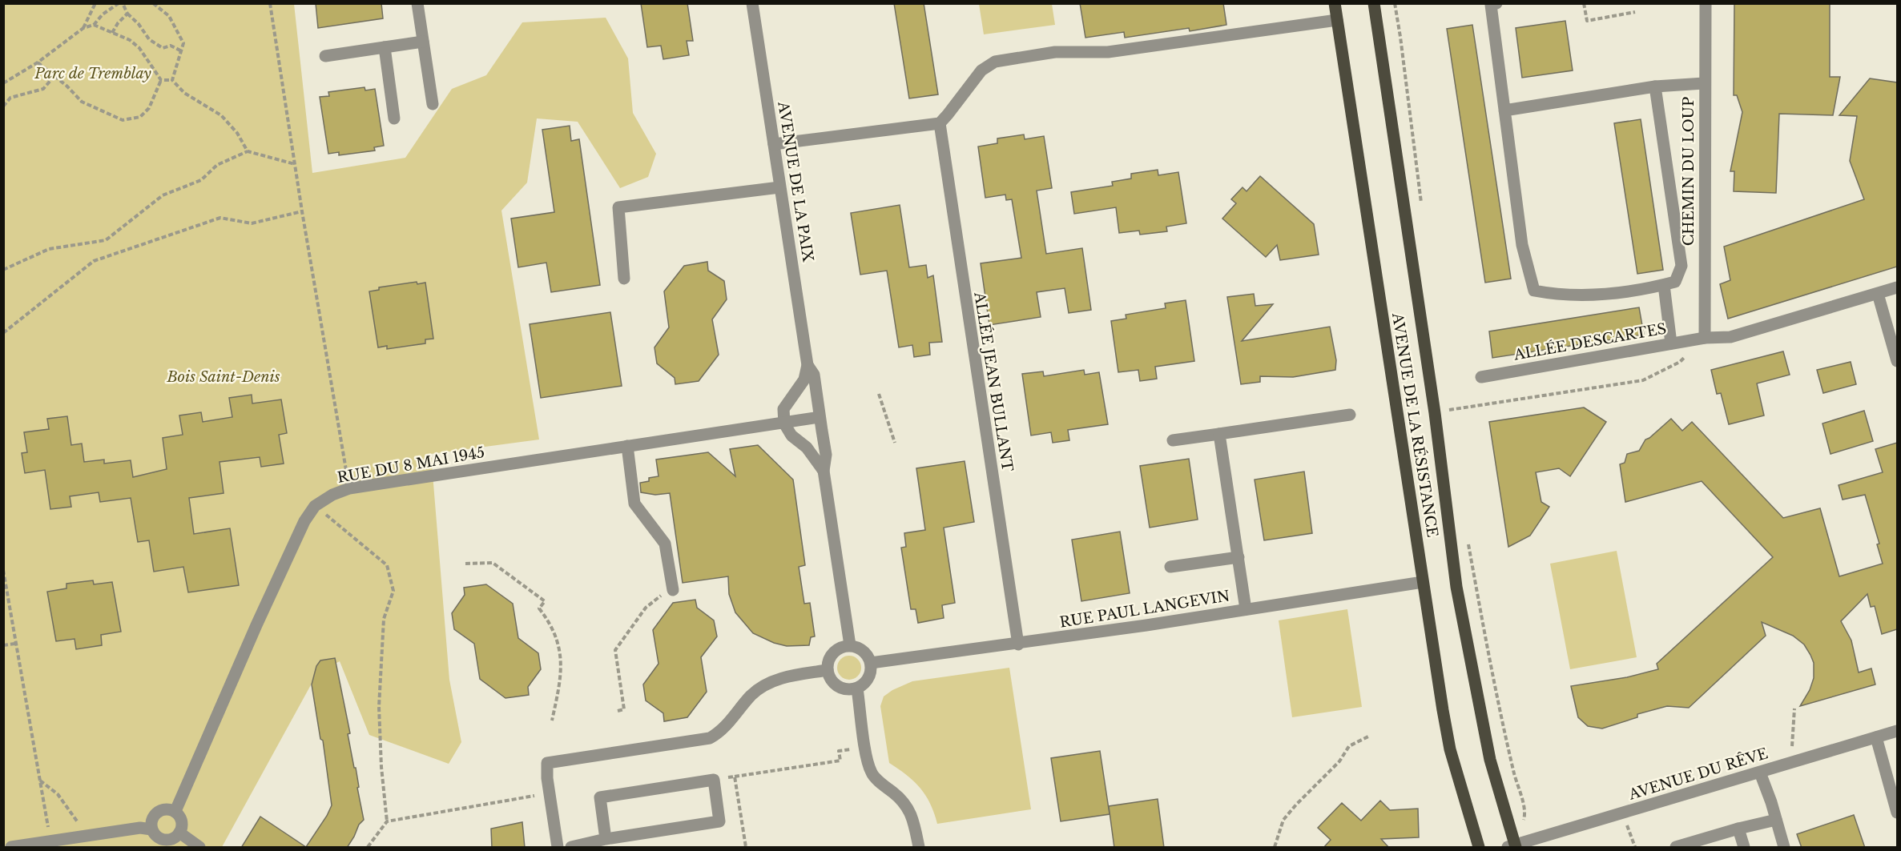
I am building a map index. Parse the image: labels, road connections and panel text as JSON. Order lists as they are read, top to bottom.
{
  "streets": {
    "main road": ["AVENUE DE LA RÉSISTANCE"],
    "street": [
      "CHEMIN DU LOUP",
      "AVENUE DE LA PAIX",
      "ALLÉE DESCARTES",
      "ALLÉE JEAN BULLANT",
      "RUE DU 8 MAI 1945",
      "RUE PAUL LANGEVIN",
      "AVENUE DU RÊVE"
    ]
  },
  "crossings": [
    ["CHEMIN DU LOUP", "ALLÉE DESCARTES"],
    ["AVENUE DE LA PAIX", "RUE DU 8 MAI 1945"],
    ["AVENUE DE LA PAIX", "RUE PAUL LANGEVIN"],
    ["ALLÉE JEAN BULLANT", "RUE PAUL LANGEVIN"],
    ["AVENUE DE LA RÉSISTANCE", "RUE PAUL LANGEVIN"],
    ["AVENUE DE LA RÉSISTANCE", "AVENUE DU RÊVE"]
  ],
  "parks": ["Parc de Tremblay", "Bois Saint-Denis"]
}
